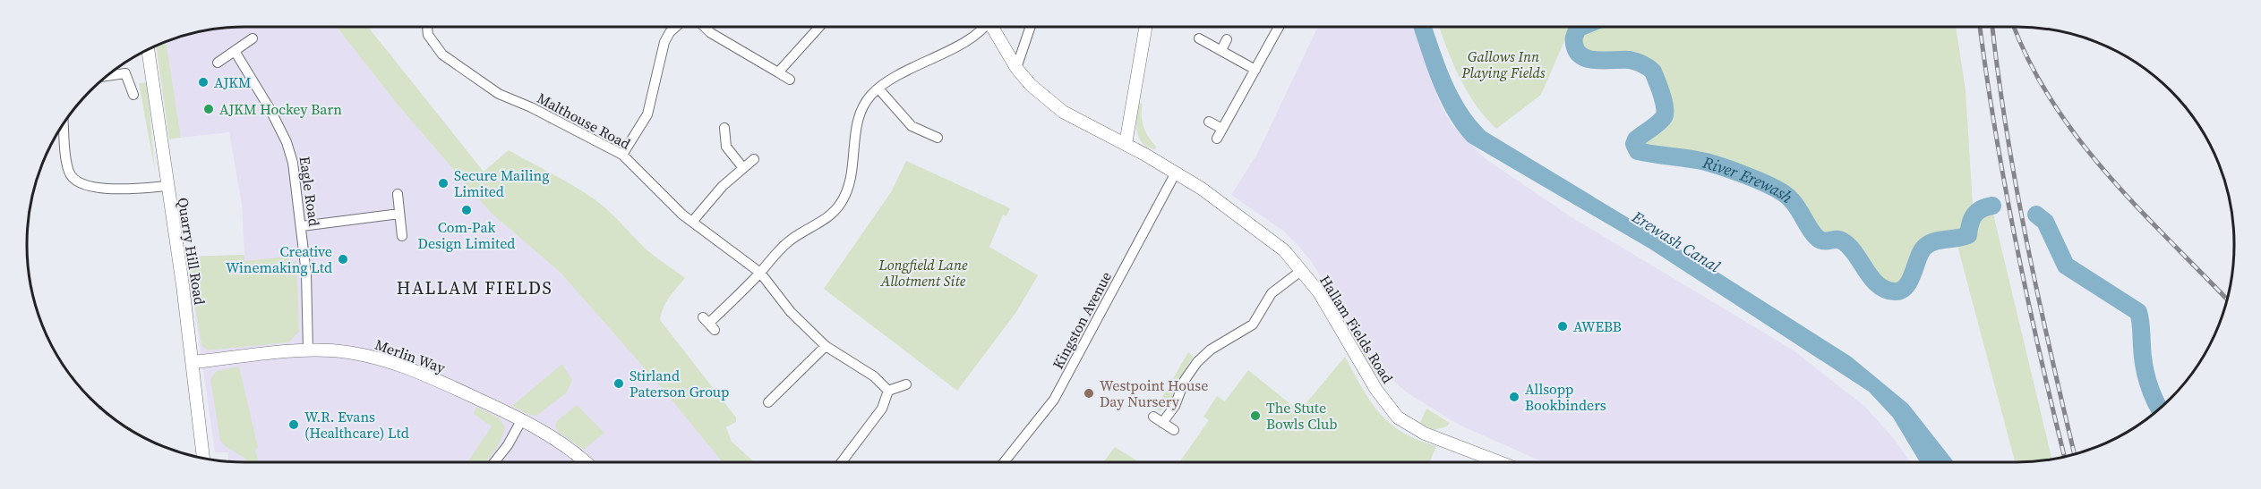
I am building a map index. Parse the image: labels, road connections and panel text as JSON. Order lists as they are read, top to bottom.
{
  "streets": {
    "street": [
      "Malthouse Road",
      "Eagle Road",
      "Quarry Hill Road",
      "Kingston Avenue",
      "Hallam Fields Road",
      "Merlin Way"
    ]
  },
  "crossings": [
    ["Eagle Road", "Merlin Way"],
    ["Quarry Hill Road", "Merlin Way"],
    ["Kingston Avenue", "Hallam Fields Road"]
  ],
  "districts": ["HALLAM FIELDS"],
  "water": ["River Erewash", "Erewash Canal"],
  "parks": ["Gallows Inn Playing Fields", "Longfield Lane Allotment Site"],
  "places": [
    "AJKM",
    "AJKM Hockey Barn",
    "Secure Mailing Limited",
    "Com-Pak Design Limited",
    "Creative Winemaking Ltd",
    "AWEBB",
    "Stirland Paterson Group",
    "Westpoint House Day Nursery",
    "Allsopp Bookbinders",
    "The Stute Bowls Club",
    "W.R. Evans (Healthcare) Ltd"
  ]
}
